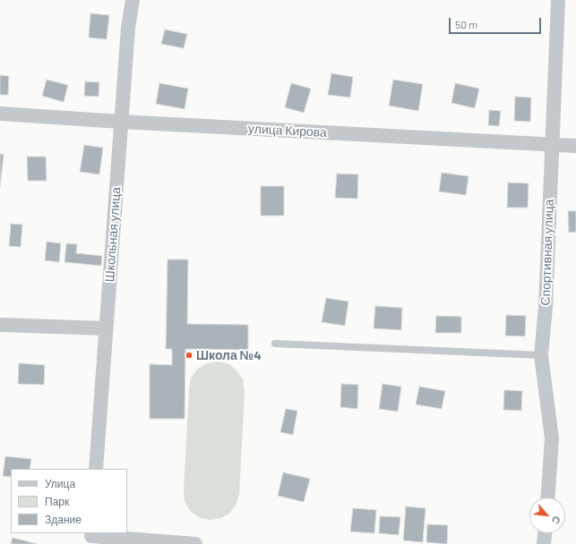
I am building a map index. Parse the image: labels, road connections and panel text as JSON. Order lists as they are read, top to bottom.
{
  "streets": {
    "street": ["улица Кирова", "Школьная улица", "Спортивная улица"]
  },
  "crossings": [
    ["улица Кирова", "Школьная улица"],
    ["улица Кирова", "Спортивная улица"]
  ],
  "places": ["Школа №4"],
  "legend": ["Улица", "Парк", "Здание"],
  "scale_bar": "50 m",
  "north": "bottom right"
}
